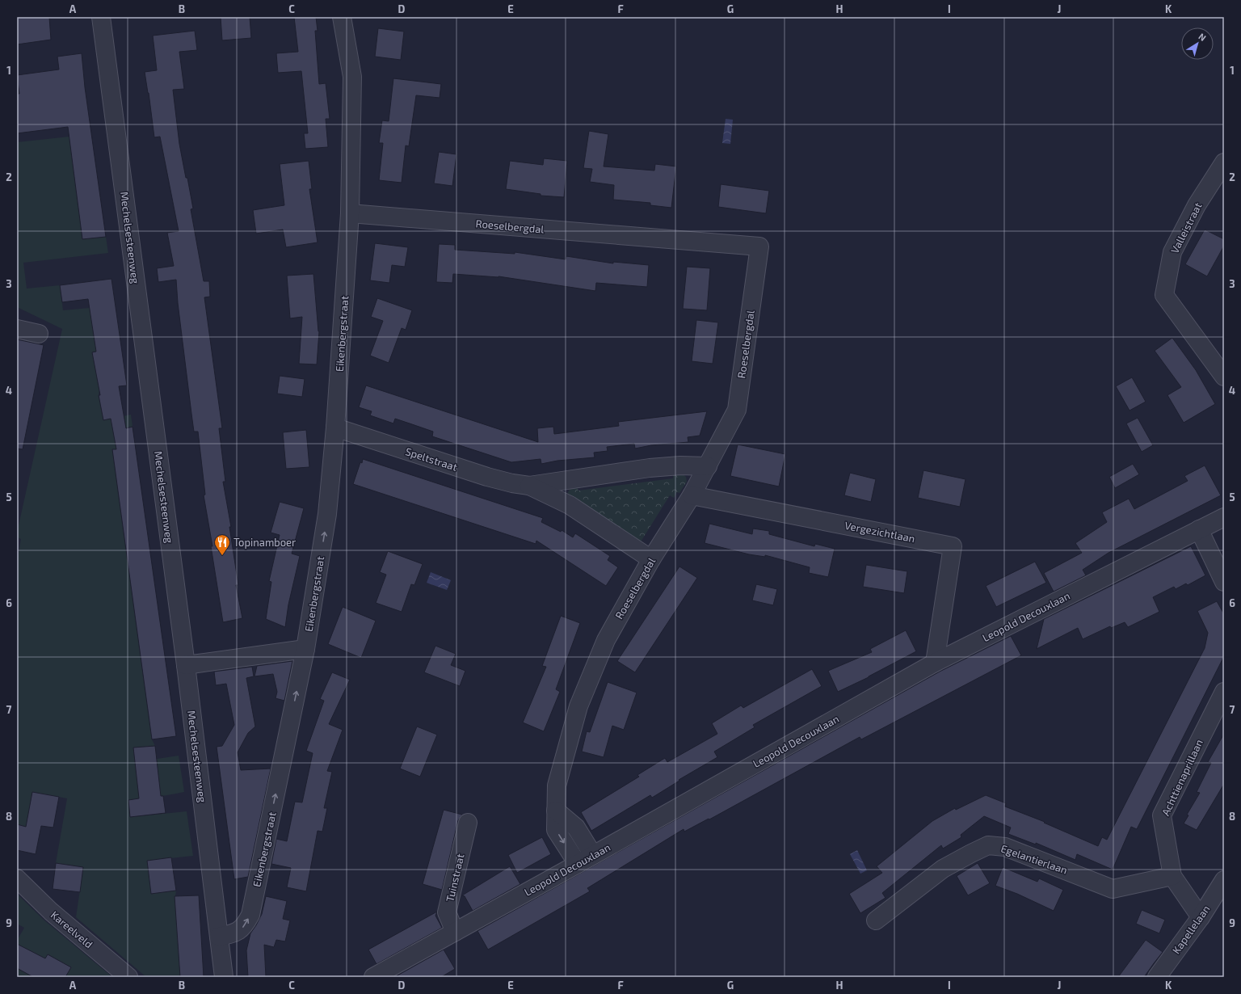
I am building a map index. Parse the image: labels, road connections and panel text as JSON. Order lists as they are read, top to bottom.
{
  "streets": {
    "street": [
      "Roeselbergdal",
      "Valleistraat",
      "Mechelsesteenweg",
      "Eikenbergstraat",
      "Speltstraat",
      "Vergezichtlaan",
      "Leopold Decouxlaan",
      "Achttienaprillaan",
      "Egelantierlaan",
      "Tuinstraat",
      "Kareelveld",
      "Kapellelaan"
    ]
  },
  "crossings": [
    ["Roeselbergdal", "Eikenbergstraat"],
    ["Roeselbergdal", "Speltstraat"],
    ["Roeselbergdal", "Vergezichtlaan"],
    ["Roeselbergdal", "Leopold Decouxlaan"],
    ["Mechelsesteenweg", "Eikenbergstraat"],
    ["Eikenbergstraat", "Speltstraat"],
    ["Vergezichtlaan", "Leopold Decouxlaan"],
    ["Leopold Decouxlaan", "Tuinstraat"],
    ["Achttienaprillaan", "Egelantierlaan"],
    ["Achttienaprillaan", "Kapellelaan"]
  ],
  "one_way": ["Eikenbergstraat"],
  "places": {
    "restaurant": ["Topinamboer"]
  },
  "north": "top right",
  "grid": {
    "columns": [
      "A",
      "B",
      "C",
      "D",
      "E",
      "F",
      "G",
      "H",
      "I",
      "J",
      "K"
    ],
    "rows": [
      "1",
      "2",
      "3",
      "4",
      "5",
      "6",
      "7",
      "8",
      "9"
    ]
  }
}
